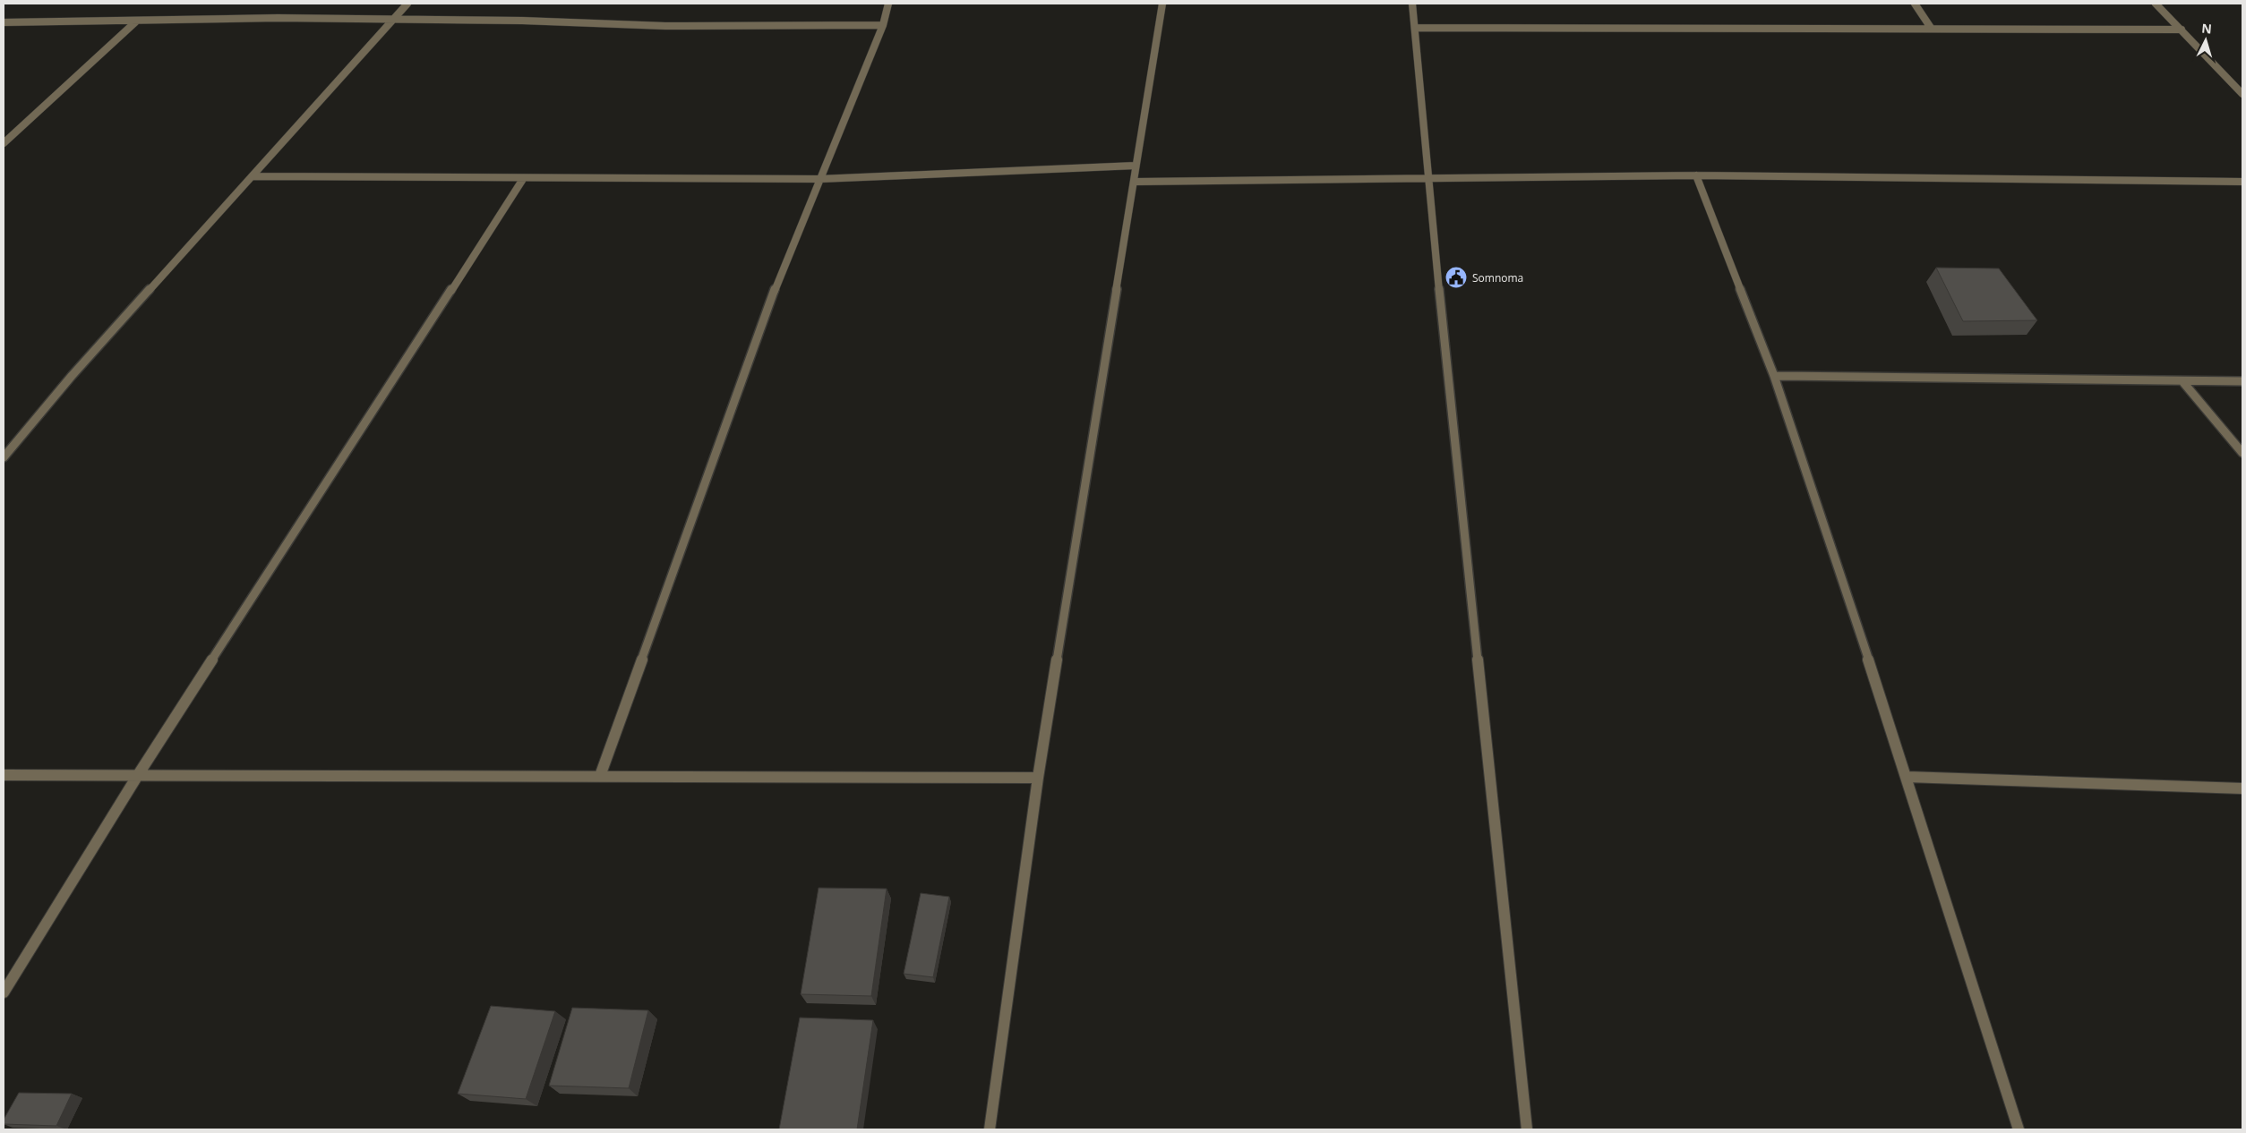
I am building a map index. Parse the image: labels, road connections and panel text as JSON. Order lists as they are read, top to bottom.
{
  "places": {
    "public building": ["Somnoma"]
  },
  "north": "top"
}
